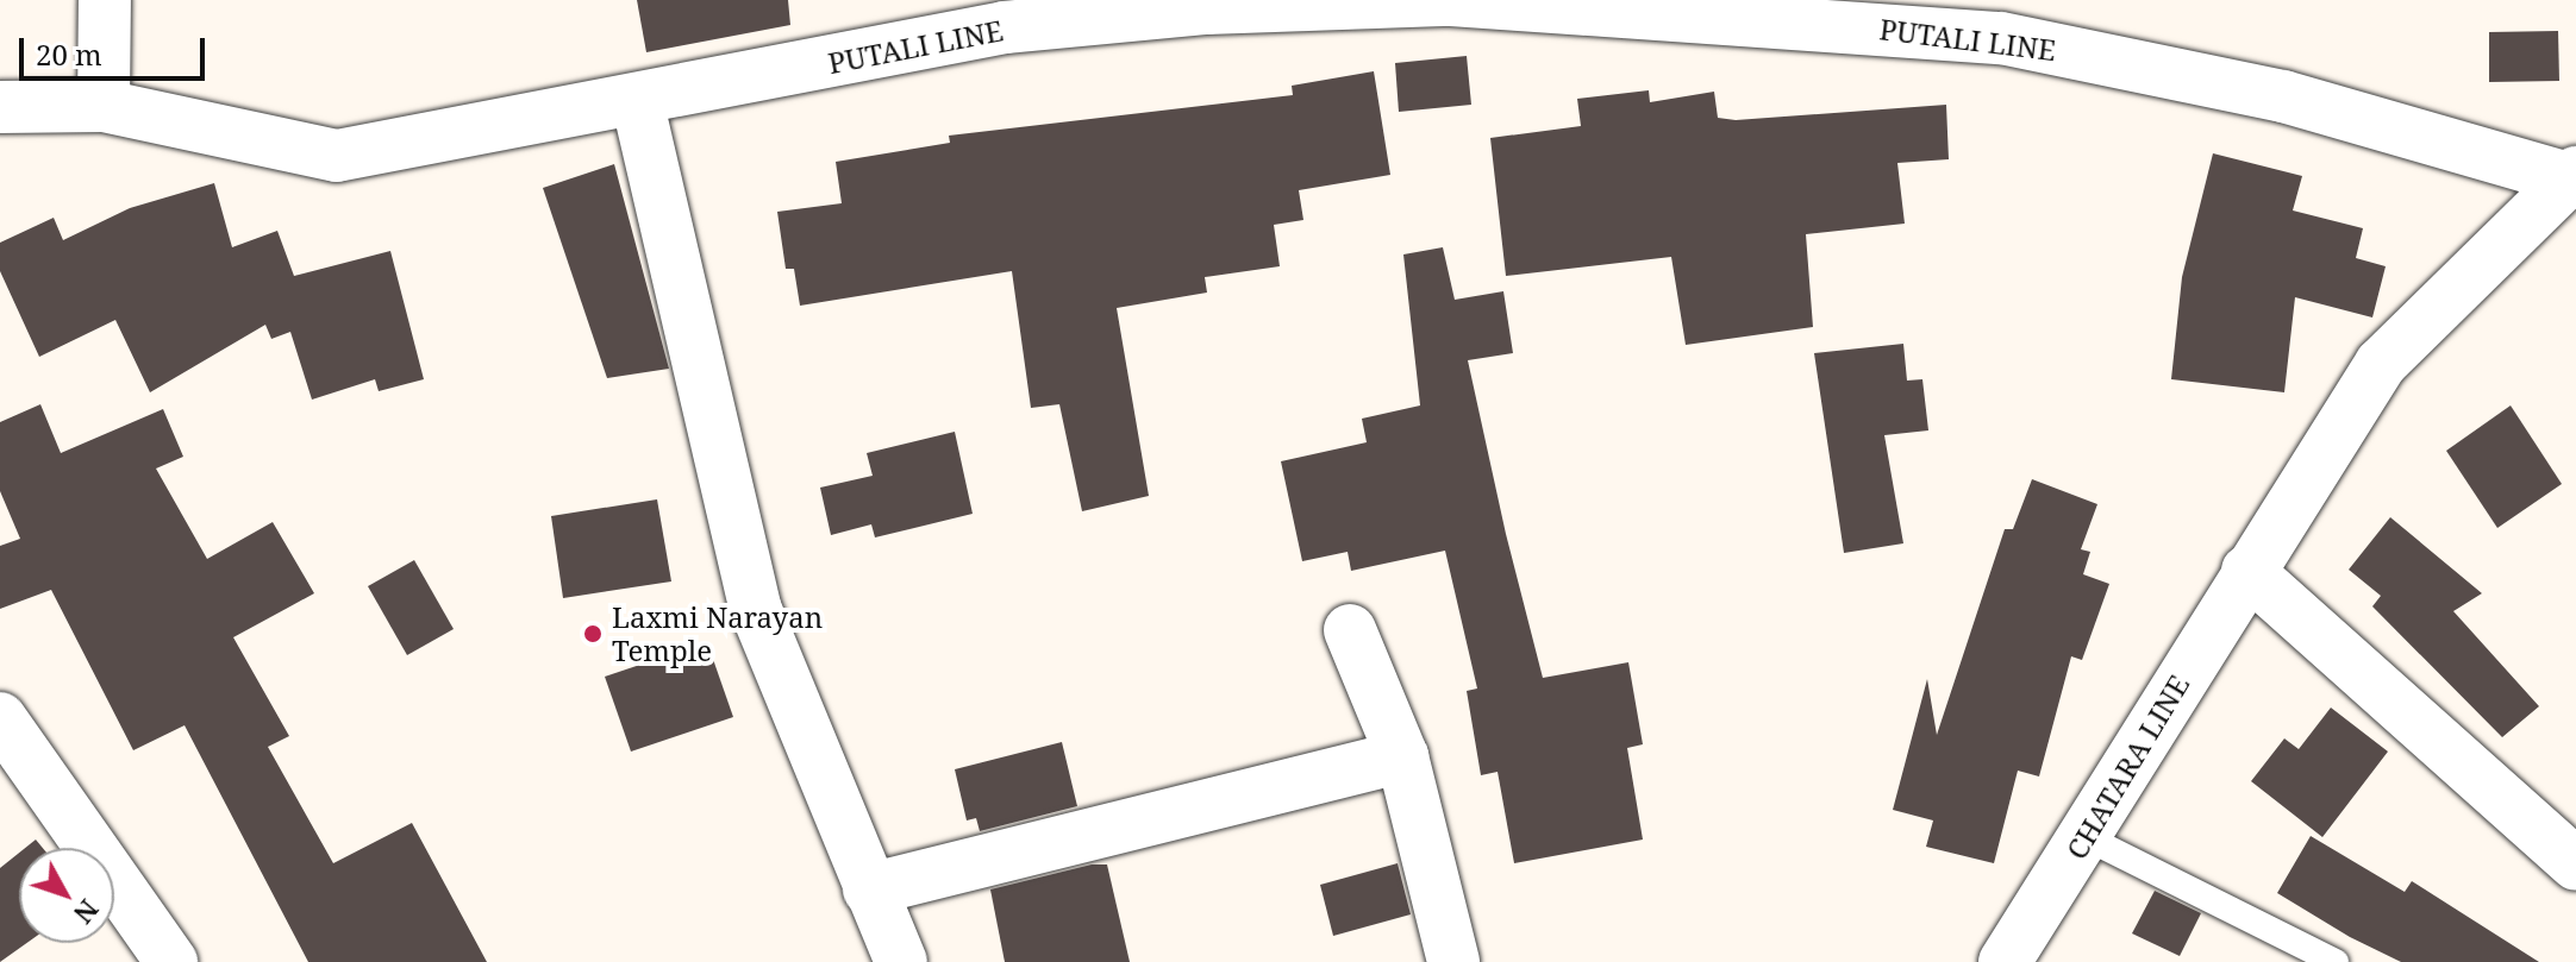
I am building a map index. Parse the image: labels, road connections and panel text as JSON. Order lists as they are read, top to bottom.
{
  "streets": {
    "street": ["PUTALI LINE", "CHATARA LINE"]
  },
  "crossings": [
    ["PUTALI LINE", "CHATARA LINE"]
  ],
  "places": ["Laxmi Narayan Temple"],
  "scale_bar": "20 m",
  "north": "bottom right"
}
